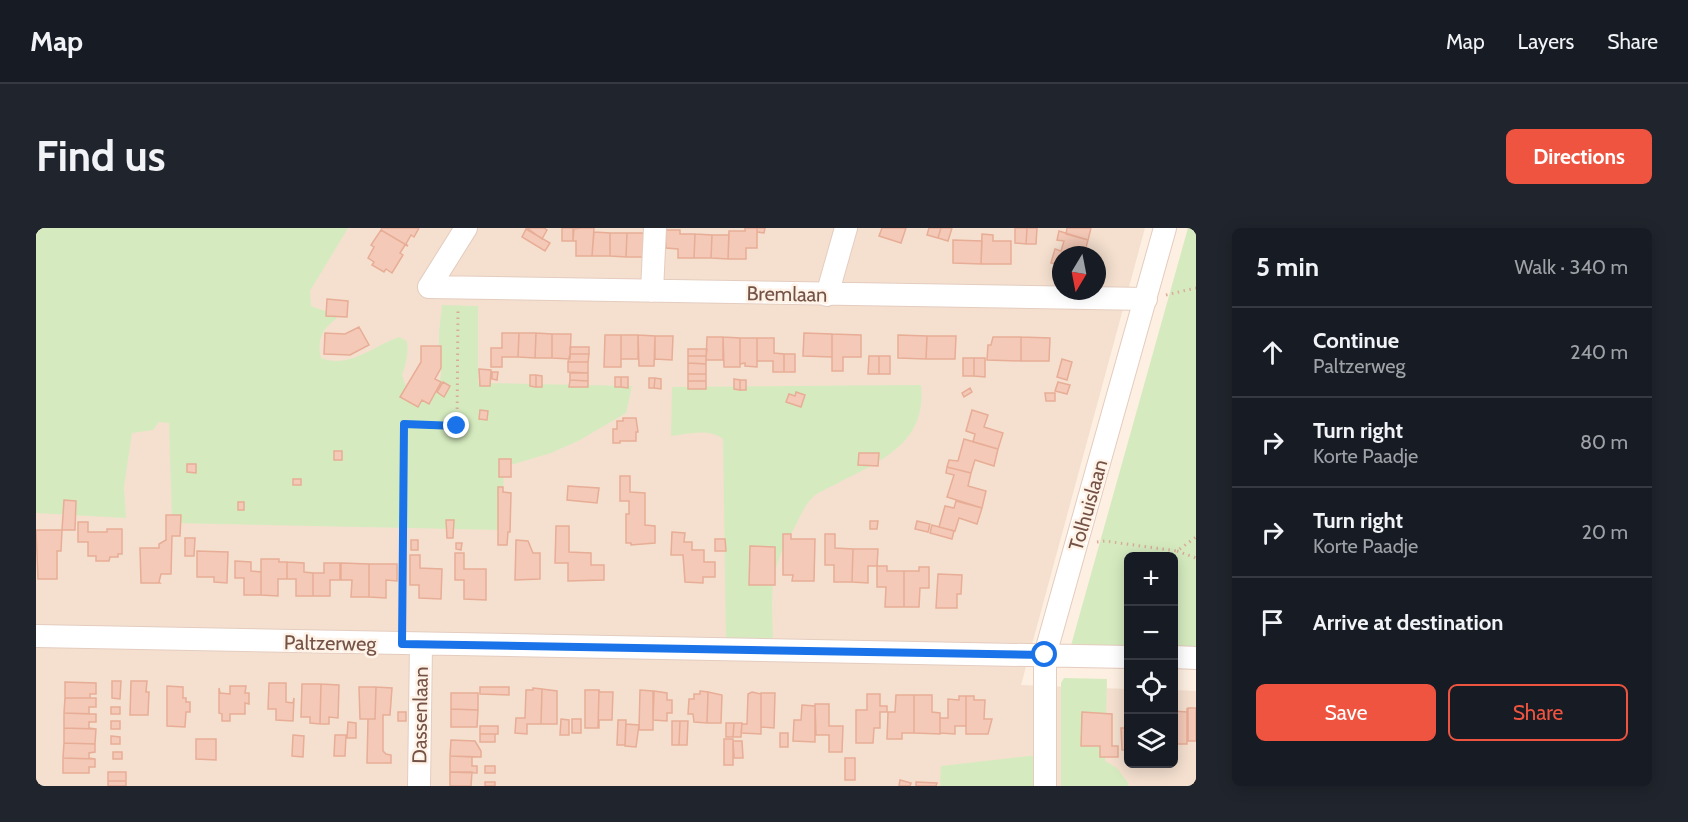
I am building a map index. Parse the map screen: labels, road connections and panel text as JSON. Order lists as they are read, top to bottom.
{
  "streets": {
    "street": [
      "Bremlaan",
      "Tolhuislaan",
      "Paltzerweg",
      "Dassenlaan"
    ]
  },
  "crossings": [
    ["Bremlaan", "Tolhuislaan"],
    ["Tolhuislaan", "Paltzerweg"],
    ["Paltzerweg", "Dassenlaan"]
  ],
  "north": "bottom",
  "page": {
    "header": "Map",
    "nav": ["Map", "Layers", "Share"],
    "buttons": [
      "Directions",
      ["Save", "Share"]
    ],
    "title": "Find us",
    "heading": ["5 min", "Walk · 340 m"],
    "list": [
      ["Continue", "Paltzerweg", "240 m"],
      ["Turn right", "Korte Paadje", "80 m"],
      ["Turn right", "Korte Paadje", "20 m"],
      "Arrive at destination"
    ],
    "map_buttons": ["+", "−"]
  }
}
